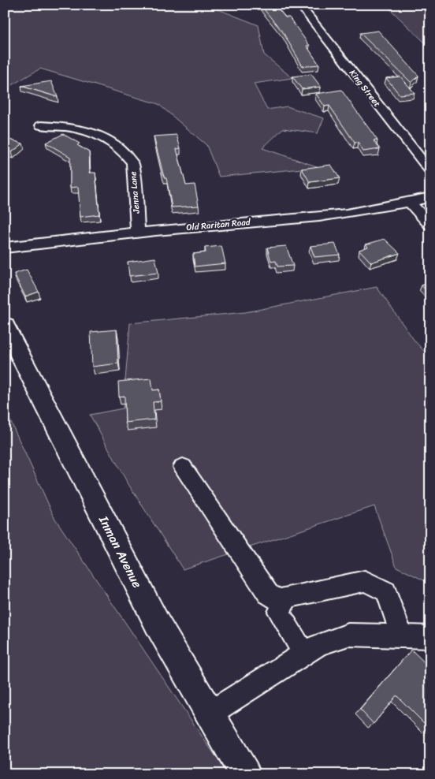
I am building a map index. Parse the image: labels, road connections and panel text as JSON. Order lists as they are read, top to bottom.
{
  "streets": {
    "main road": ["Inman Avenue"],
    "street": ["King Street", "Jenna Lane", "Old Raritan Road"]
  },
  "crossings": [
    ["Jenna Lane", "Old Raritan Road"]
  ]
}
